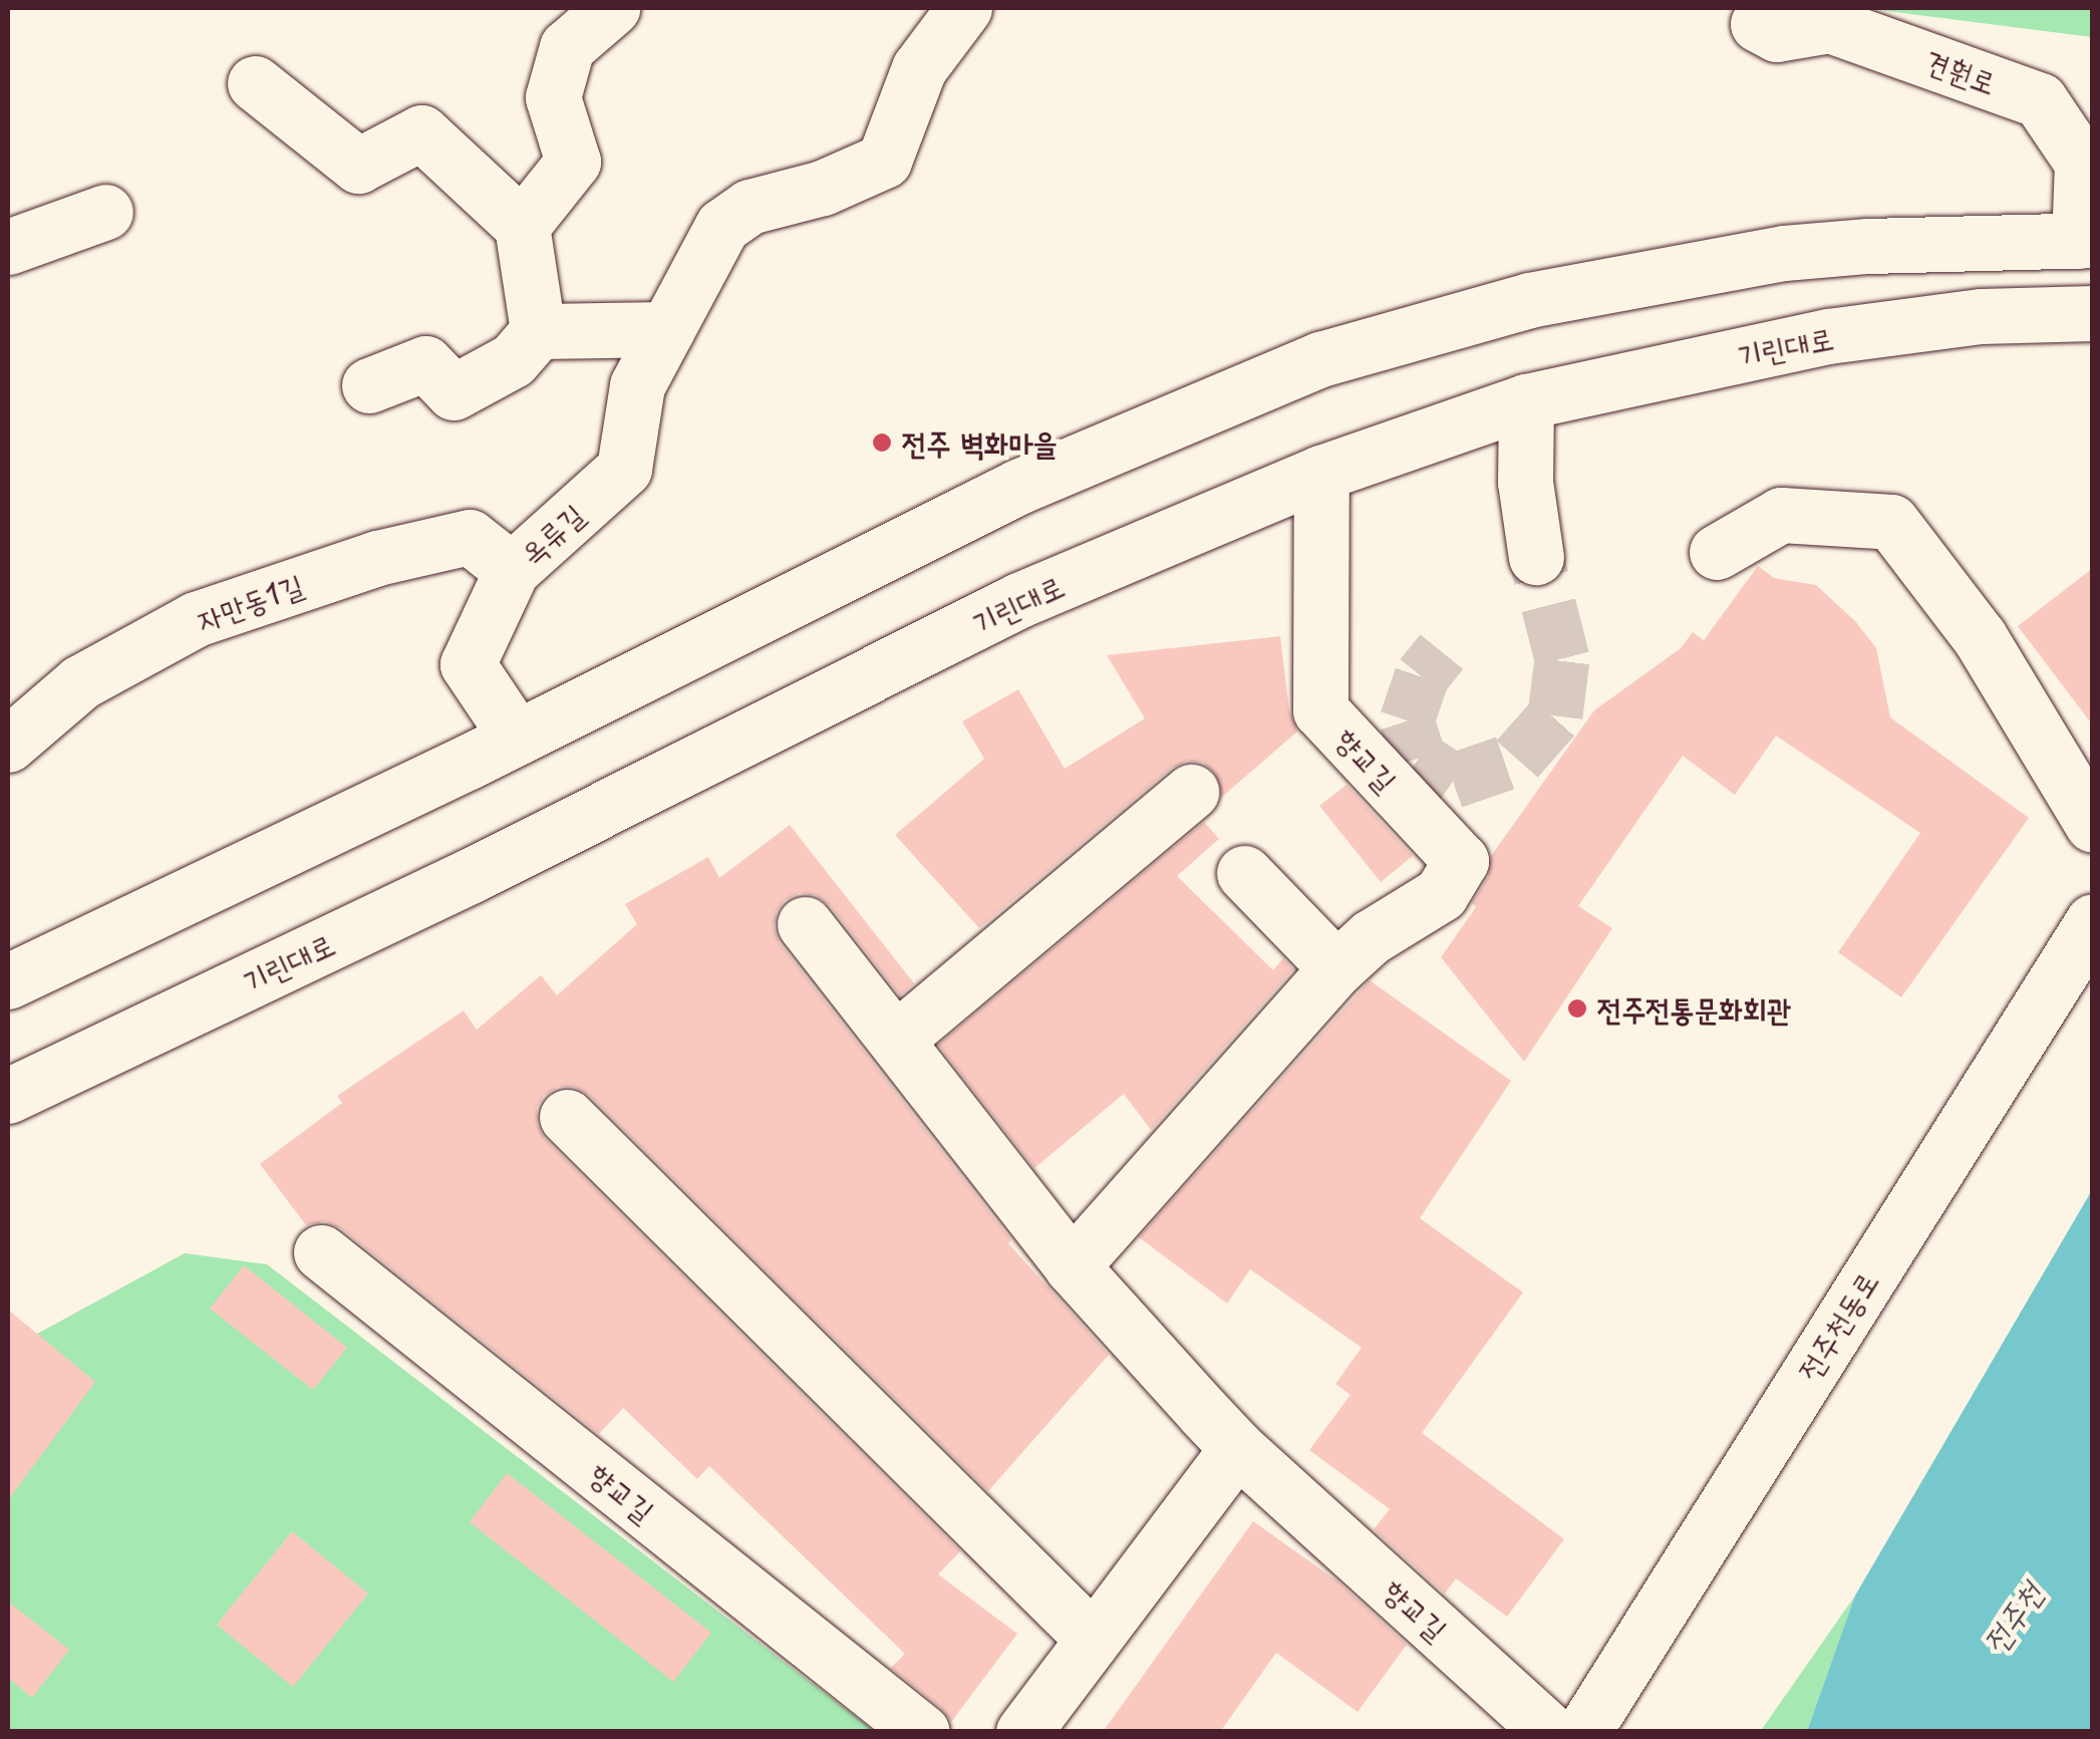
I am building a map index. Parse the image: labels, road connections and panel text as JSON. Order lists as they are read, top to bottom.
{
  "streets": {
    "street": [
      "견훤로",
      "기린대로",
      "옥류길",
      "자만동1길",
      "향교길",
      "전주천동로"
    ]
  },
  "crossings": [
    ["기린대로", "향교길"],
    ["옥류길", "자만동1길"]
  ],
  "water": ["전주천"],
  "places": ["전주 벽화마을", "전주전통문화회관"]
}
